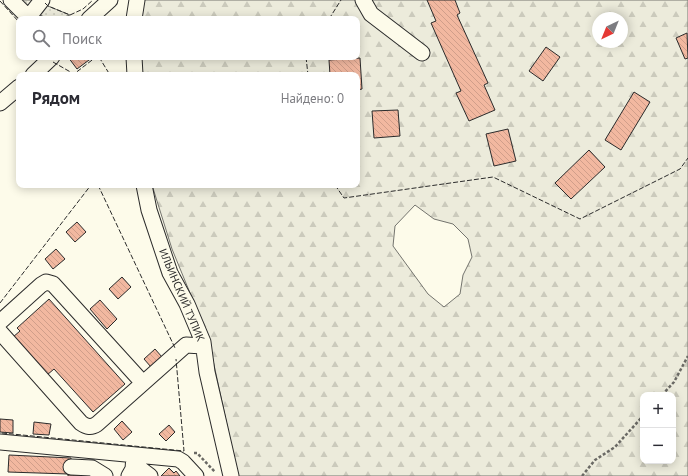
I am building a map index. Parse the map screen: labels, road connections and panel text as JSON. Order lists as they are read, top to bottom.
{
  "streets": {
    "street": ["ИЛЬИНСКИЙ ТУПИК"]
  },
  "north": "bottom left",
  "page": {
    "search": "Поиск",
    "heading": ["Рядом", "Найдено: 0"],
    "map_buttons": ["+", "−"]
  }
}
